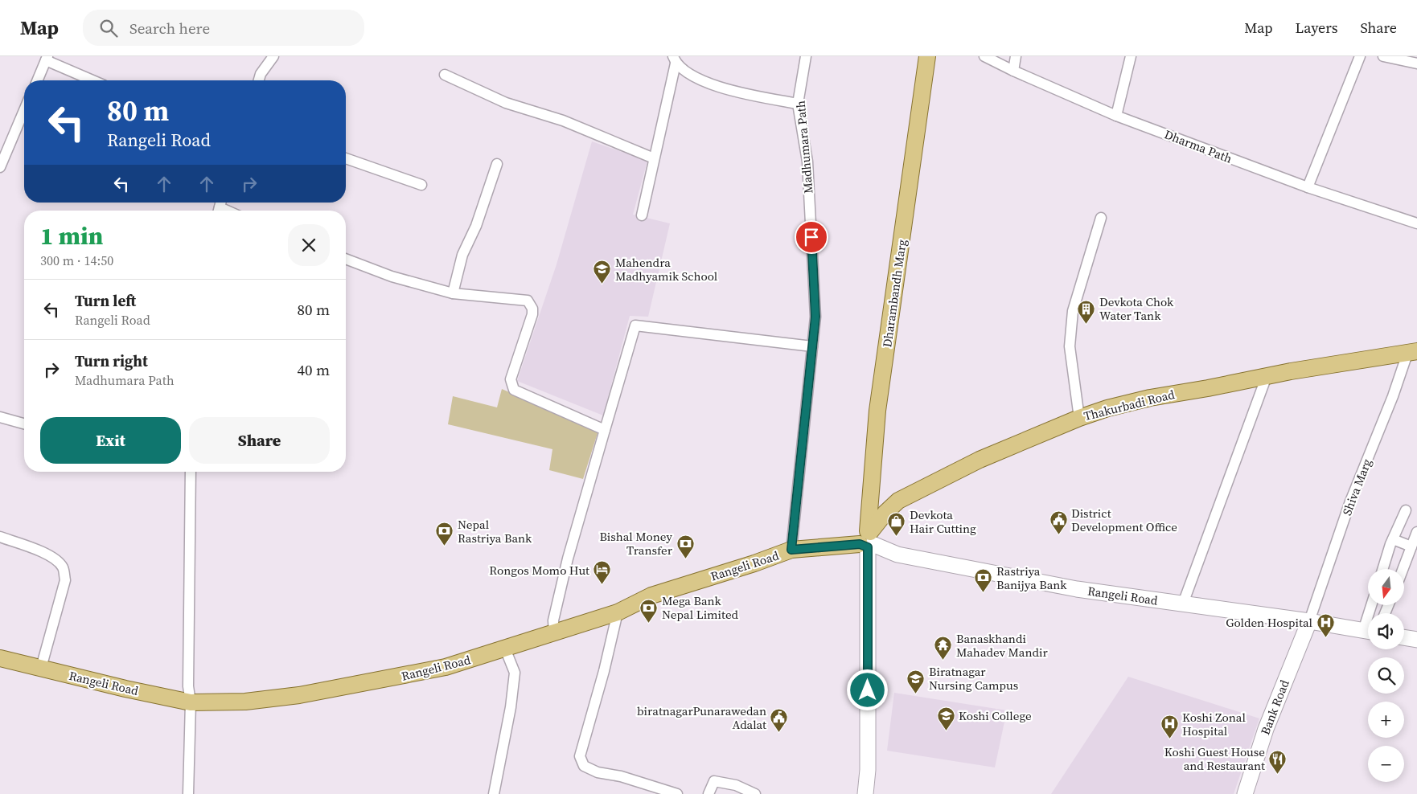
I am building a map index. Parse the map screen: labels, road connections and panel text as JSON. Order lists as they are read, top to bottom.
{
  "streets": {
    "main road": [
      "Dharambandh Marg",
      "Thakurbadi Road",
      "Rangeli Road",
      "Bank Road"
    ],
    "street": ["Dharma Path", "Madhumara Path", "Shiva Marg"]
  },
  "crossings": [
    ["Madhumara Path", "Rangeli Road"],
    ["Dharambandh Marg", "Thakurbadi Road"],
    ["Dharambandh Marg", "Rangeli Road"],
    ["Thakurbadi Road", "Shiva Marg"],
    ["Thakurbadi Road", "Rangeli Road"],
    ["Shiva Marg", "Rangeli Road"],
    ["Shiva Marg", "Bank Road"],
    ["Rangeli Road", "Bank Road"]
  ],
  "places": {
    "school or university": ["Mahendra Madhyamik School", "Biratnagar Nursing Campus", "Koshi College"],
    "building": ["Devkota Chok Water Tank"],
    "public building": ["District Development Office", "biratnagarPunarawedan Adalat"],
    "shop": ["Devkota Hair Cutting"],
    "bank": [
      "Nepal Rastriya Bank",
      "Bishal Money Transfer",
      "Rastriya Banijya Bank",
      "Mega Bank Nepal Limited"
    ],
    "hotel": ["Rongos Momo Hut"],
    "hospital": ["Golden Hospital", "Koshi Zonal Hospital"],
    "temple": ["Banaskhandi Mahadev Mandir"],
    "restaurant": ["Koshi Guest House and Restaurant"]
  },
  "north": "bottom",
  "page": {
    "header": "Map",
    "search": "Search here",
    "nav": ["Map", "Layers", "Share"],
    "turn": ["80 m", "Rangeli Road"],
    "heading": ["1 min", "300 m · 14:50"],
    "list": [
      {
        "name": "Turn left",
        "note": "Rangeli Road",
        "value": "80 m"
      },
      {
        "name": "Turn right",
        "note": "Madhumara Path",
        "value": "40 m"
      }
    ],
    "buttons": ["Exit", "Share"],
    "map_buttons": ["+", "−"]
  }
}
